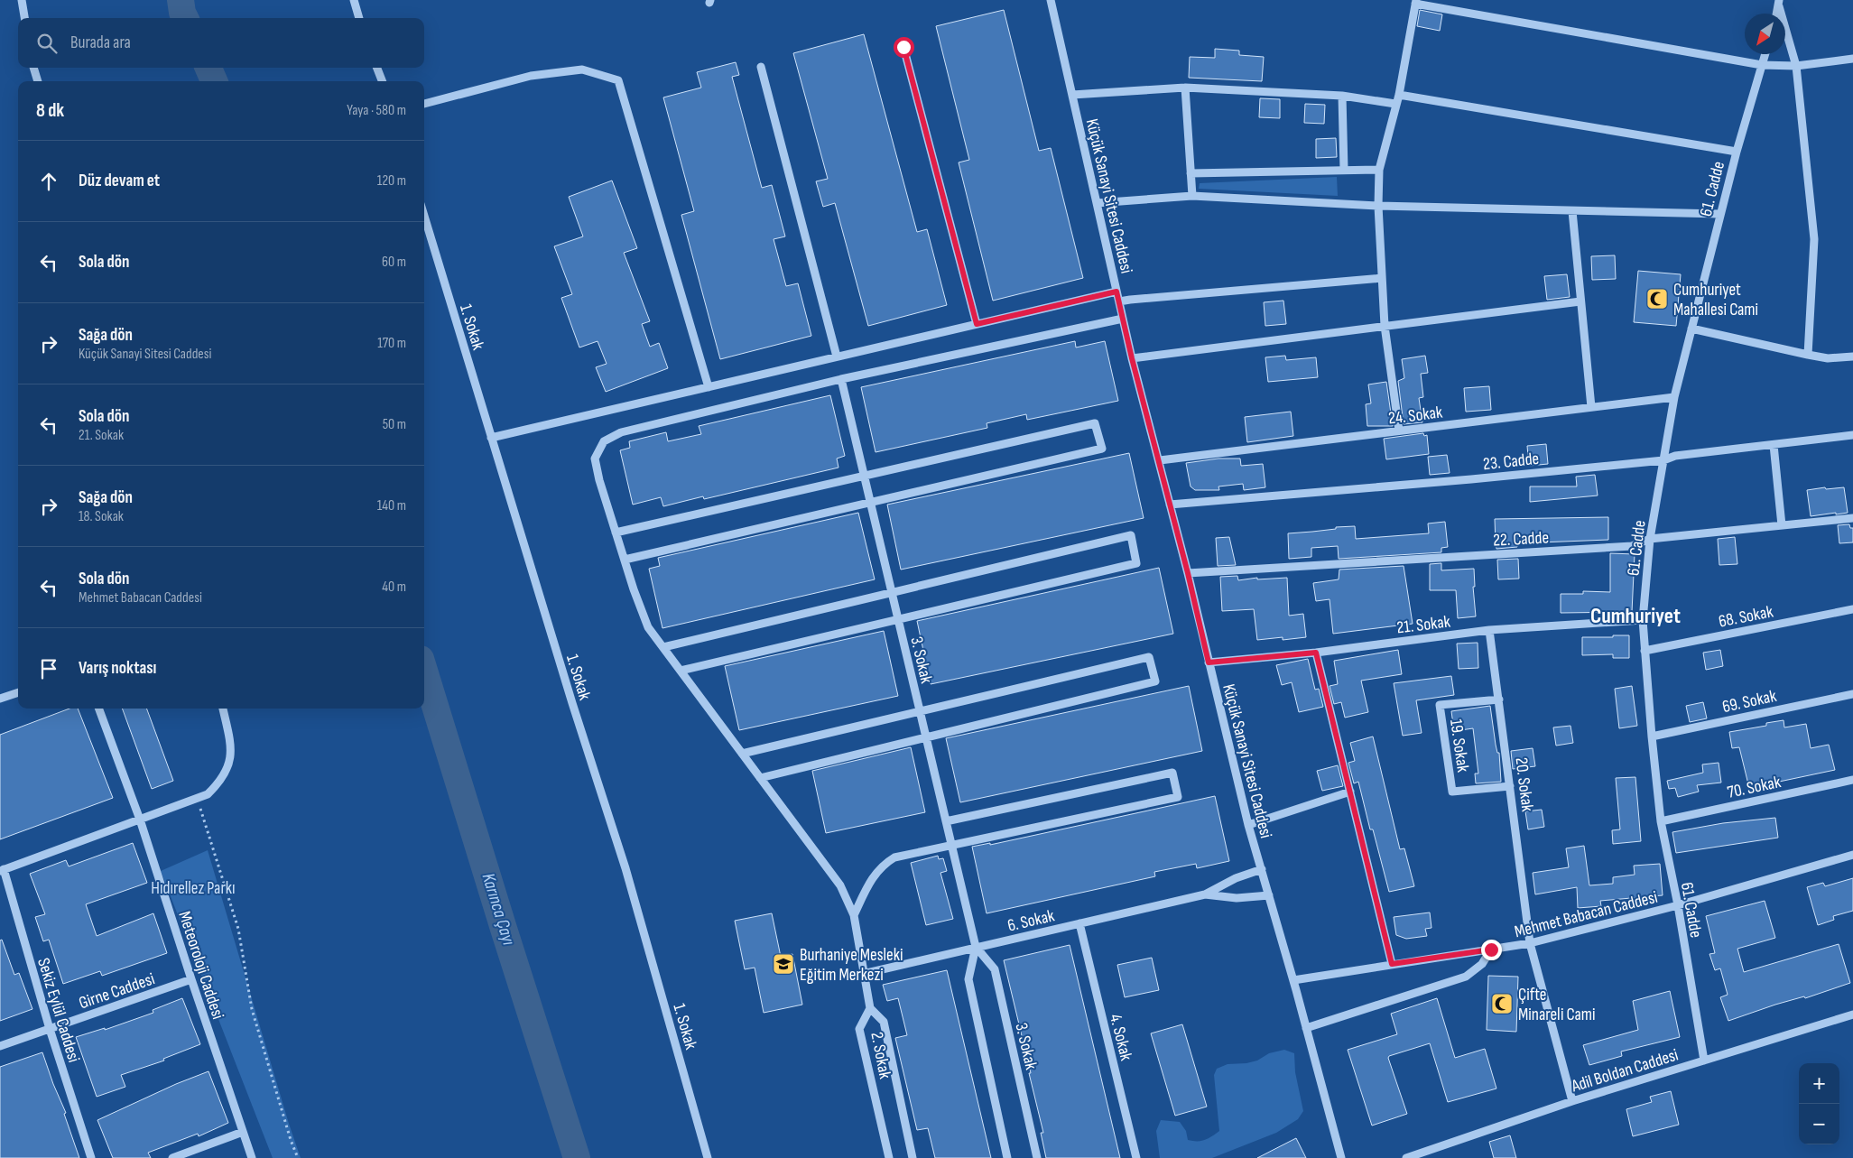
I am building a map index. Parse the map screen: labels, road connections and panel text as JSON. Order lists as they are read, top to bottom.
{
  "streets": {
    "street": [
      "61. Cadde",
      "Küçük Sanayi Sitesi Caddesi",
      "1. Sokak",
      "24. Sokak",
      "23. Cadde",
      "22. Cadde",
      "68. Sokak",
      "21. Sokak",
      "3. Sokak",
      "69. Sokak",
      "19. Sokak",
      "20. Sokak",
      "70. Sokak",
      "Mehmet Babacan Caddesi",
      "6. Sokak",
      "Meteoroloji Caddesi",
      "Girne Caddesi",
      "Sekiz Eylül Caddesi",
      "4. Sokak",
      "2. Sokak",
      "Adil Boldan Caddesi"
    ]
  },
  "crossings": [
    ["61. Cadde", "24. Sokak"],
    ["61. Cadde", "23. Cadde"],
    ["61. Cadde", "22. Cadde"],
    ["61. Cadde", "68. Sokak"],
    ["61. Cadde", "21. Sokak"],
    ["61. Cadde", "69. Sokak"],
    ["61. Cadde", "70. Sokak"],
    ["61. Cadde", "Mehmet Babacan Caddesi"],
    ["61. Cadde", "Adil Boldan Caddesi"],
    ["Küçük Sanayi Sitesi Caddesi", "24. Sokak"],
    ["Küçük Sanayi Sitesi Caddesi", "23. Cadde"],
    ["Küçük Sanayi Sitesi Caddesi", "22. Cadde"],
    ["Küçük Sanayi Sitesi Caddesi", "21. Sokak"],
    ["Küçük Sanayi Sitesi Caddesi", "Mehmet Babacan Caddesi"],
    ["21. Sokak", "20. Sokak"],
    ["3. Sokak", "6. Sokak"],
    ["19. Sokak", "20. Sokak"],
    ["20. Sokak", "Mehmet Babacan Caddesi"],
    ["20. Sokak", "Adil Boldan Caddesi"],
    ["6. Sokak", "4. Sokak"],
    ["Meteoroloji Caddesi", "Girne Caddesi"],
    ["Girne Caddesi", "Sekiz Eylül Caddesi"]
  ],
  "districts": ["Cumhuriyet"],
  "water": ["Karınca Çayı"],
  "parks": ["Hıdırellez Parkı"],
  "places": {
    "mosque": ["Cumhuriyet Mahallesi Cami", "Çifte Minareli Cami"],
    "school or university": ["Burhaniye Mesleki Eğitim Merkezi"]
  },
  "north": "bottom left",
  "page": {
    "search": "Burada ara",
    "heading": ["8 dk", "Yaya · 580 m"],
    "list": [
      ["Düz devam et", "120 m"],
      ["Sola dön", "60 m"],
      ["Sağa dön", "Küçük Sanayi Sitesi Caddesi", "170 m"],
      ["Sola dön", "21. Sokak", "50 m"],
      ["Sağa dön", "18. Sokak", "140 m"],
      ["Sola dön", "Mehmet Babacan Caddesi", "40 m"],
      "Varış noktası"
    ],
    "map_buttons": ["+", "−"]
  }
}
